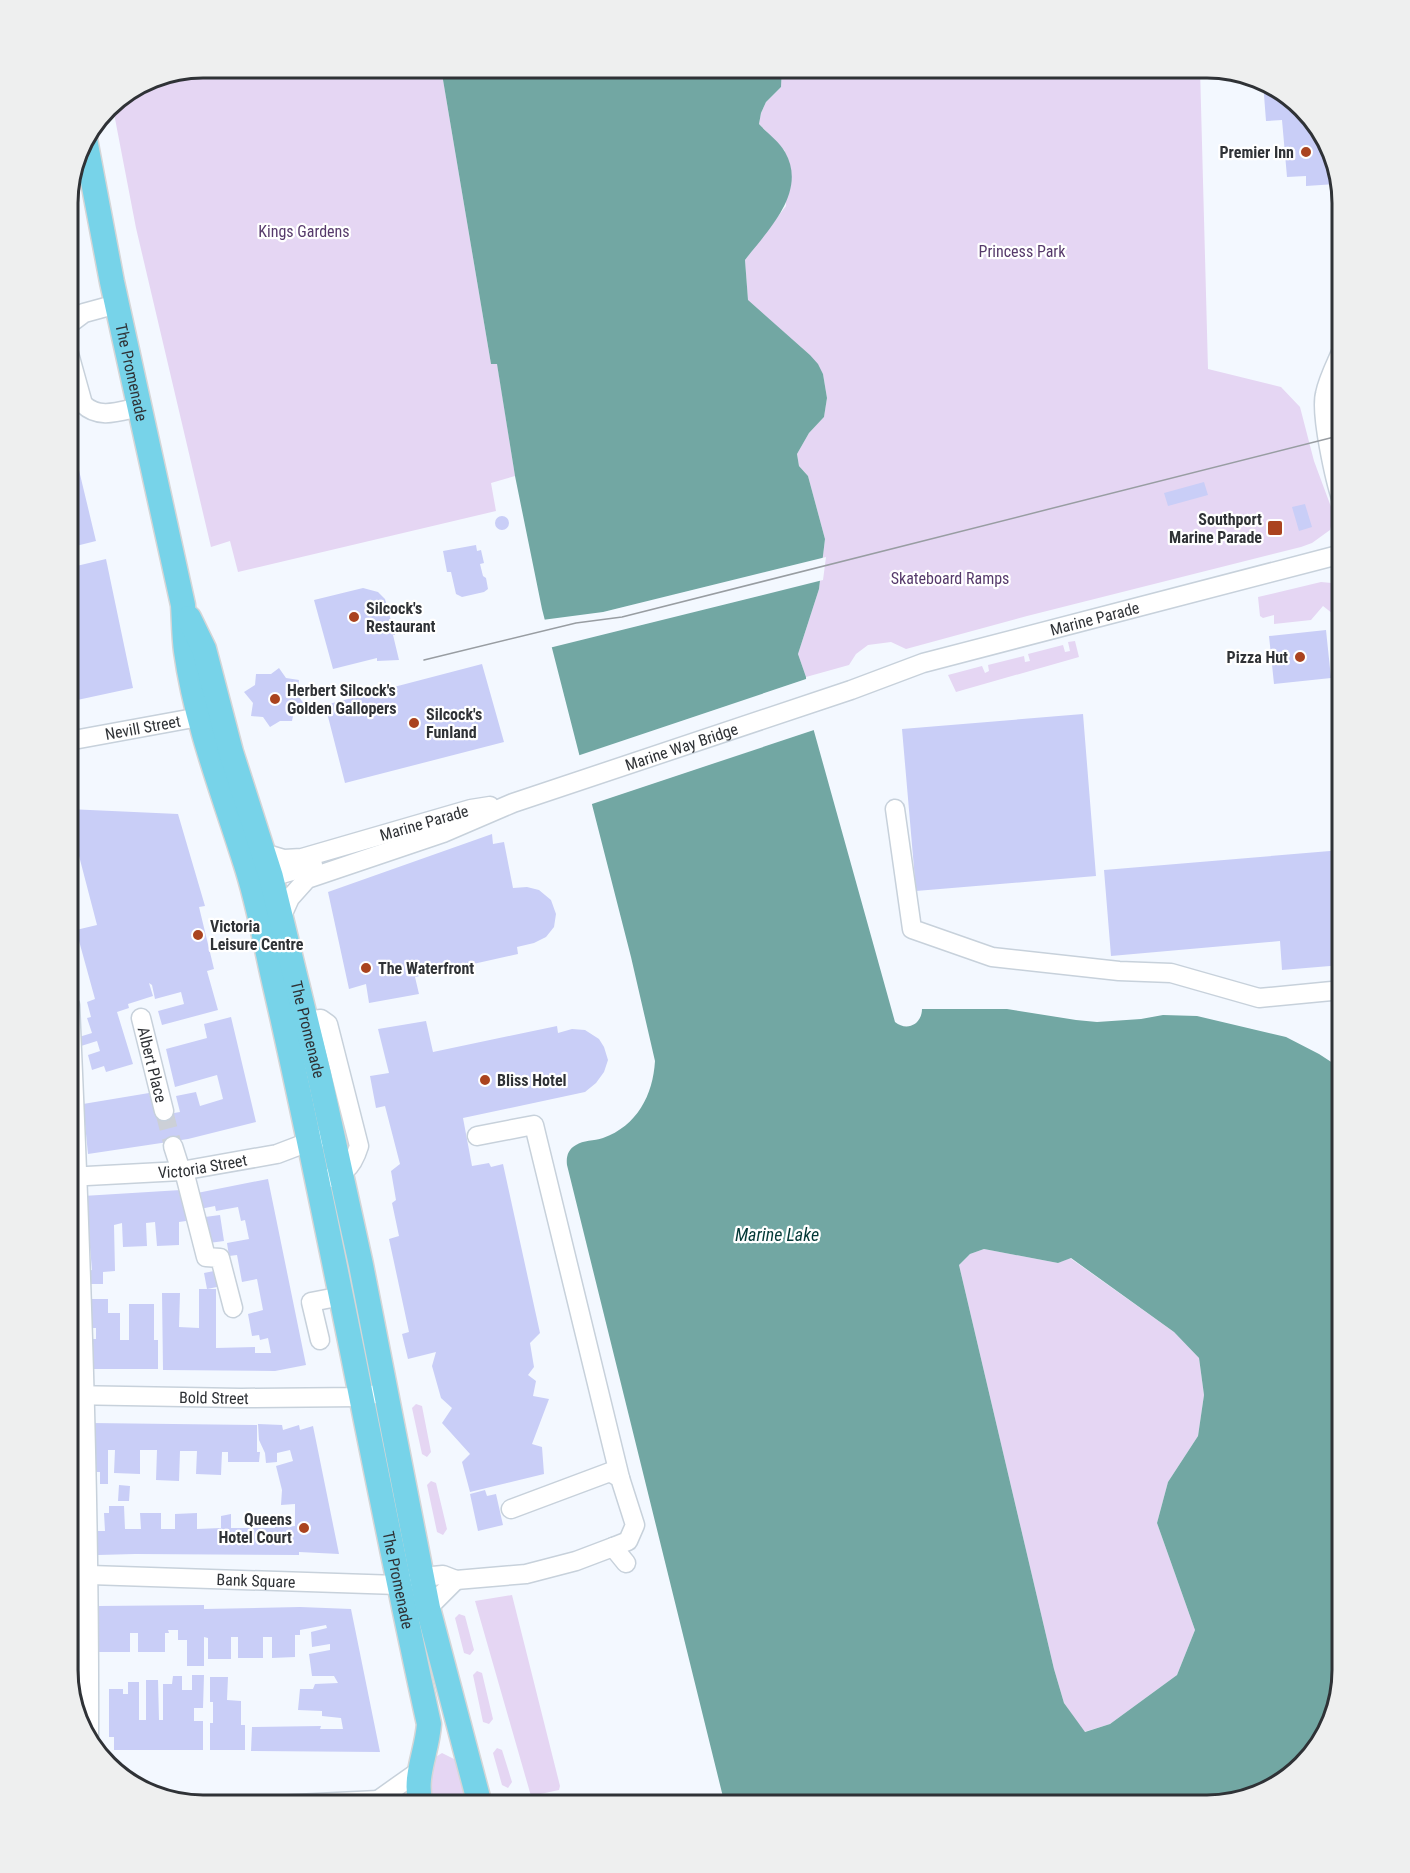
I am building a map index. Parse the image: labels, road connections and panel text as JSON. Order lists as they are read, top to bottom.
{
  "streets": {
    "main road": ["The Promenade"],
    "street": [
      "Marine Parade",
      "Nevill Street",
      "Marine Way Bridge",
      "Albert Place",
      "Victoria Street",
      "Bold Street",
      "Bank Square"
    ]
  },
  "crossings": [
    ["The Promenade", "Marine Parade"],
    ["The Promenade", "Nevill Street"],
    ["The Promenade", "Victoria Street"],
    ["The Promenade", "Bold Street"],
    ["The Promenade", "Bank Square"],
    ["Marine Parade", "Marine Way Bridge"]
  ],
  "water": ["Marine Lake"],
  "parks": ["Kings Gardens", "Princess Park", "Skateboard Ramps"],
  "places": {
    "other": [
      "Premier Inn",
      "Silcock's Restaurant",
      "Pizza Hut",
      "Herbert Silcock's Golden Gallopers",
      "Silcock's Funland",
      "Victoria Leisure Centre",
      "The Waterfront",
      "Bliss Hotel",
      "Queens Hotel Court"
    ],
    "transit": ["Southport Marine Parade"]
  }
}
